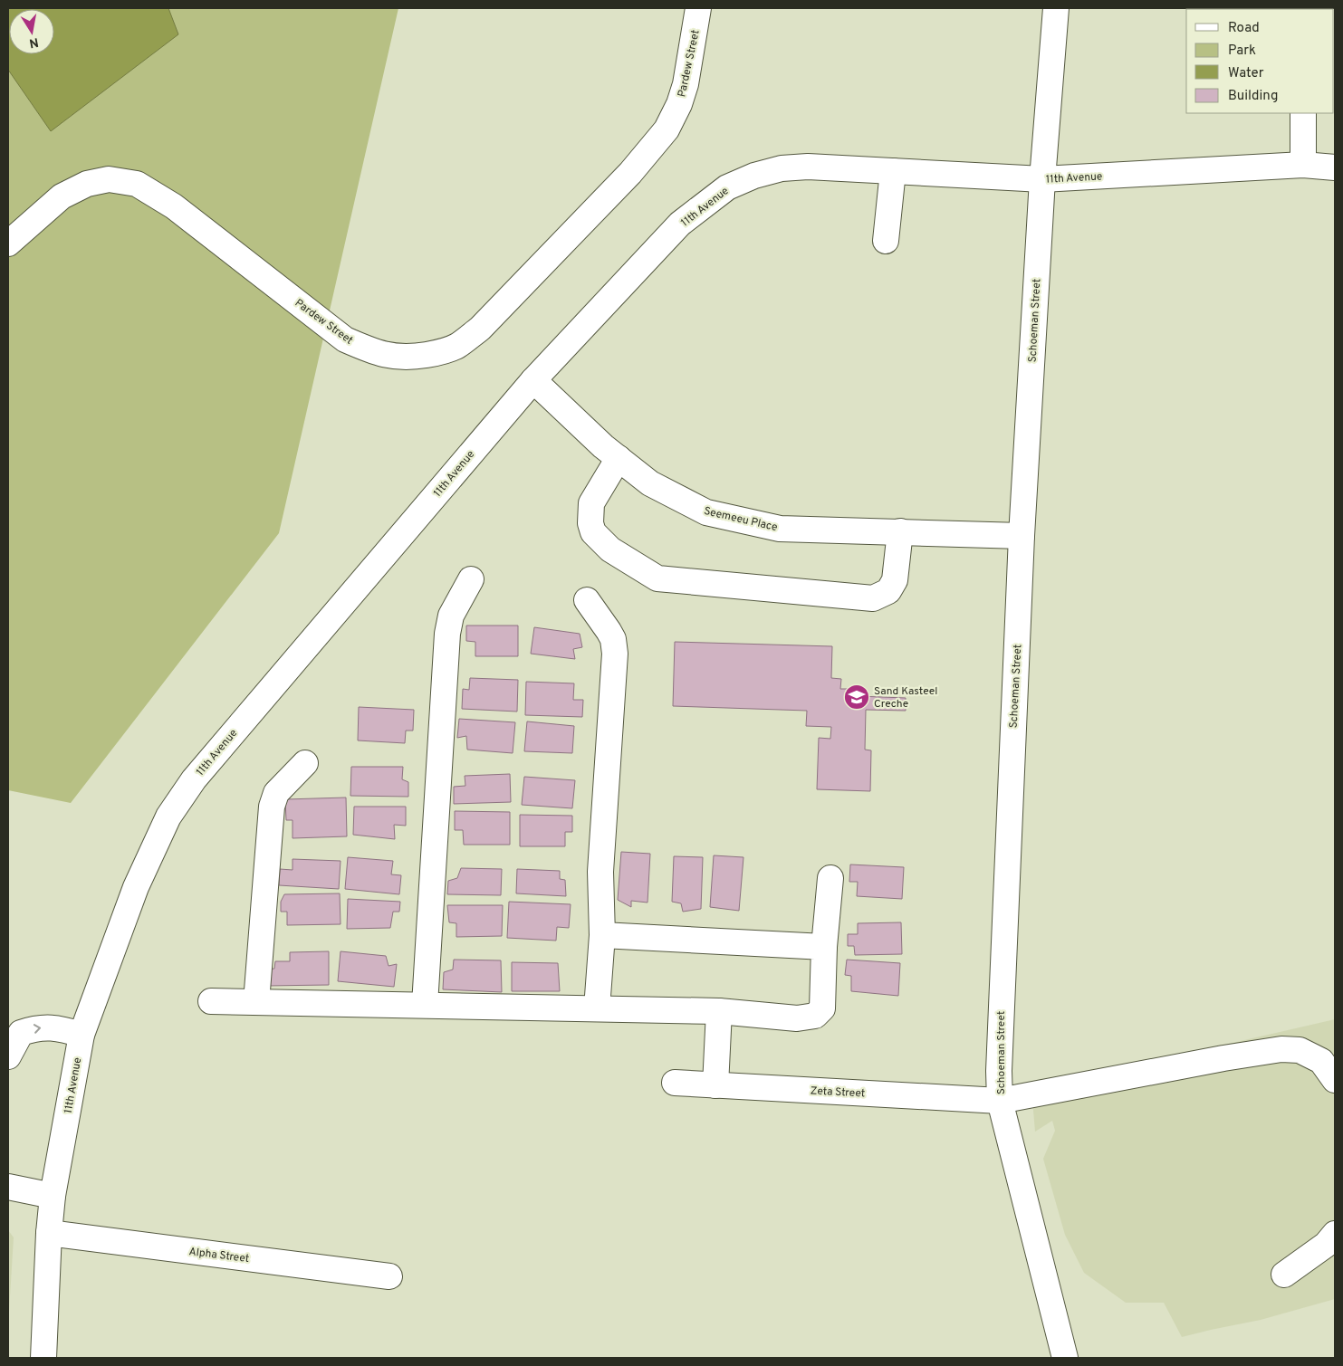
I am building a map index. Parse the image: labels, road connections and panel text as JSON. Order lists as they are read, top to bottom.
{
  "streets": {
    "street": [
      "Pardew Street",
      "11th Avenue",
      "Schoeman Street",
      "Seemeeu Place",
      "Zeta Street",
      "Alpha Street"
    ]
  },
  "crossings": [
    ["11th Avenue", "Schoeman Street"],
    ["11th Avenue", "Seemeeu Place"],
    ["11th Avenue", "Alpha Street"],
    ["Schoeman Street", "Seemeeu Place"],
    ["Schoeman Street", "Zeta Street"]
  ],
  "places": {
    "school or university": ["Sand Kasteel Creche"]
  },
  "legend": [
    "Road",
    "Park",
    "Water",
    "Building"
  ],
  "north": "bottom"
}
